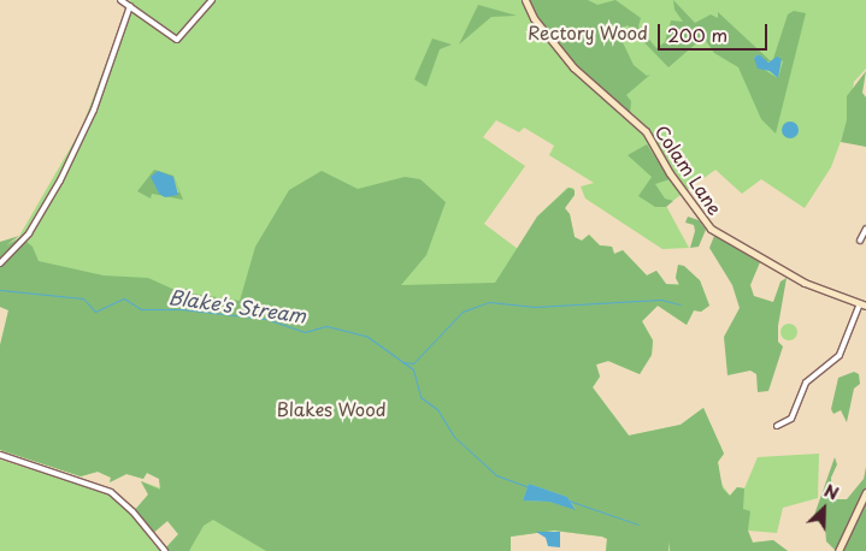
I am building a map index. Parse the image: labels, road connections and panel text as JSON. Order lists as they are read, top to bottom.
{
  "streets": {
    "street": ["Colam Lane"]
  },
  "water": ["Blake's Stream"],
  "parks": ["Rectory Wood", "Blakes Wood"],
  "scale_bar": "200 m",
  "north": "top right"
}
